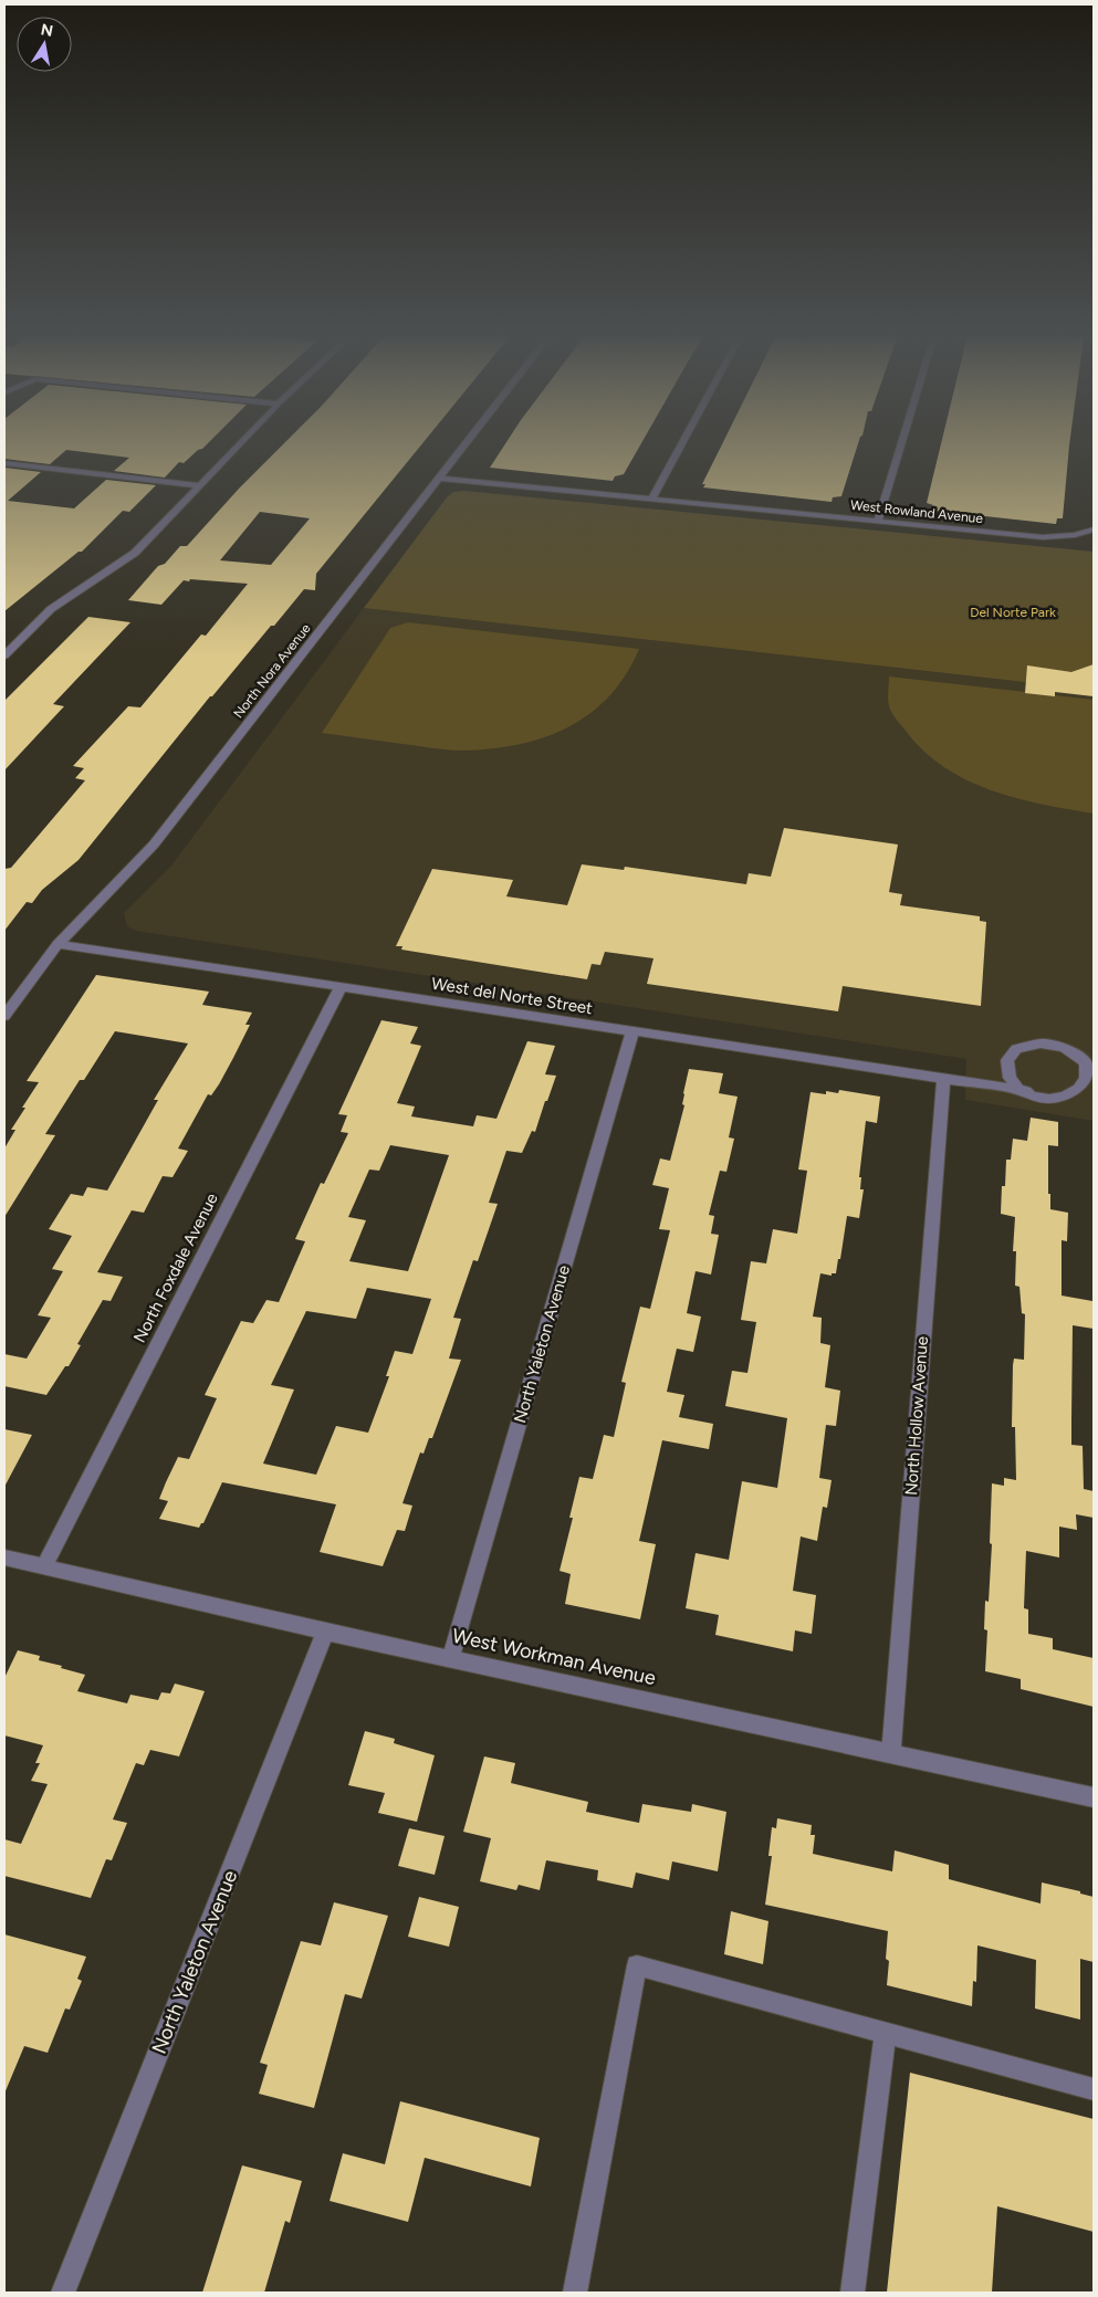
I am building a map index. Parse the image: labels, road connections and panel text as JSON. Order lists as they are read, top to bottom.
{
  "streets": {
    "street": [
      "West Rowland Avenue",
      "North Nora Avenue",
      "West del Norte Street",
      "North Foxdale Avenue",
      "North Yaleton Avenue",
      "North Hollow Avenue",
      "West Workman Avenue"
    ]
  },
  "crossings": [
    ["West Rowland Avenue", "North Nora Avenue"],
    ["North Nora Avenue", "West del Norte Street"],
    ["West del Norte Street", "North Foxdale Avenue"],
    ["West del Norte Street", "North Yaleton Avenue"],
    ["West del Norte Street", "North Hollow Avenue"],
    ["North Foxdale Avenue", "West Workman Avenue"],
    ["North Yaleton Avenue", "West Workman Avenue"],
    ["North Hollow Avenue", "West Workman Avenue"]
  ],
  "parks": ["Del Norte Park"],
  "north": "top"
}
